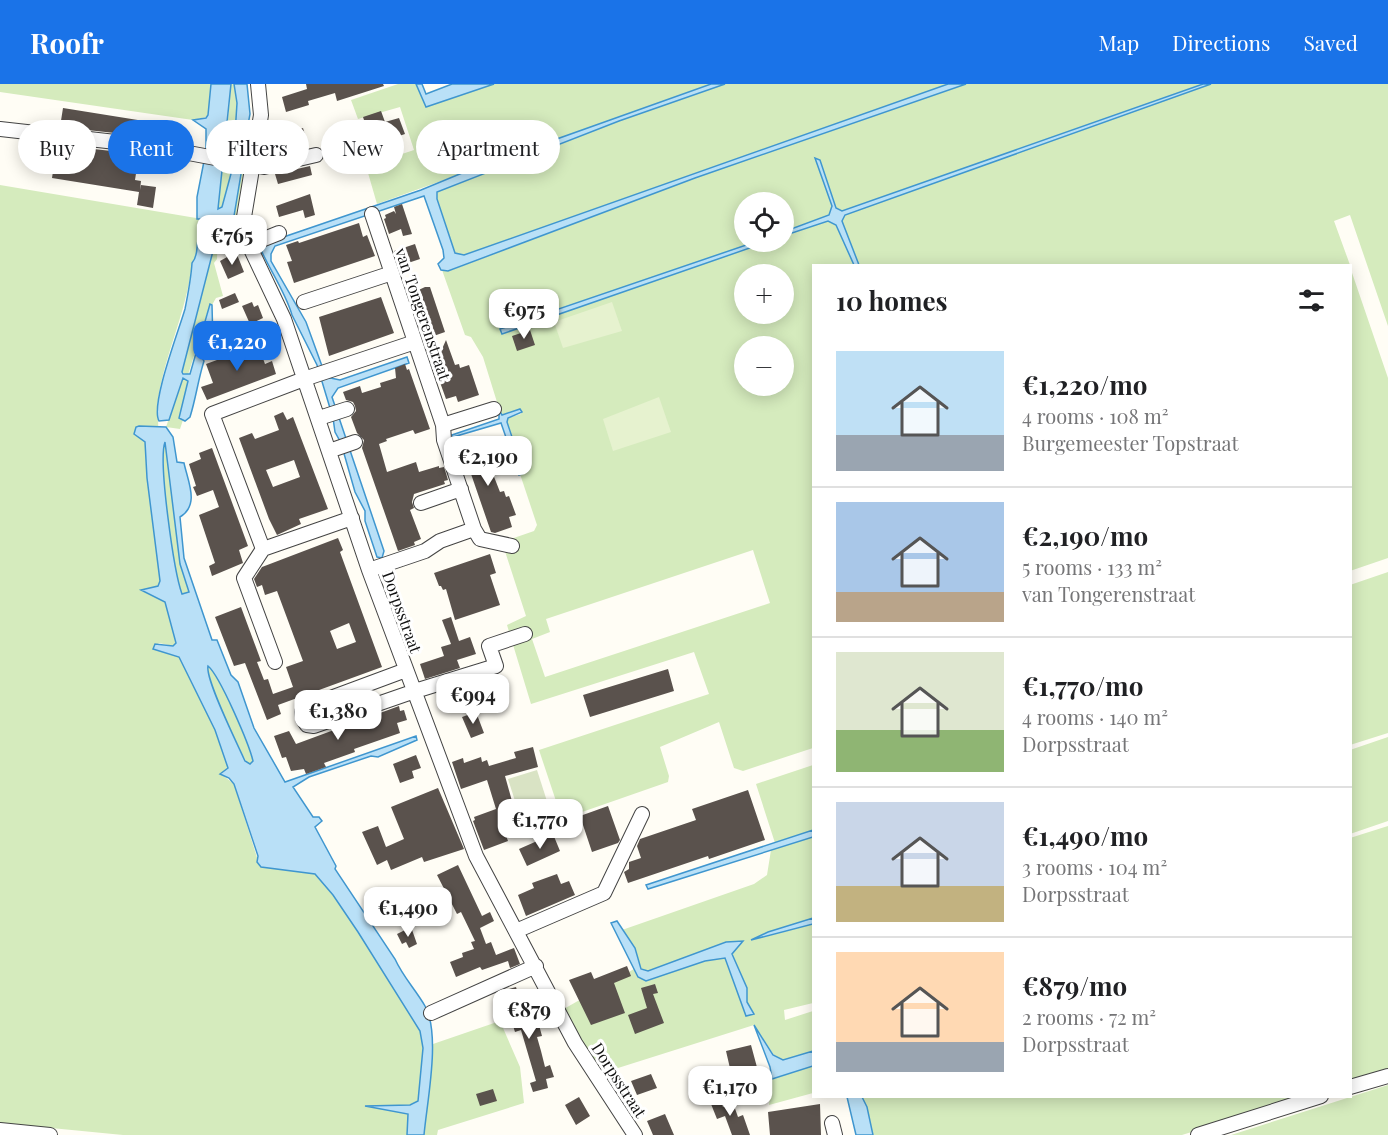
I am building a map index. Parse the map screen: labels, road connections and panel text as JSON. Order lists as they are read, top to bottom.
{
  "streets": {
    "street": ["van Tongerenstraat", "Dorpsstraat"]
  },
  "page": {
    "header": "Roofr",
    "nav": ["Map", "Directions", "Saved"],
    "chip": [
      "Buy",
      "Rent",
      "Filters",
      "New",
      "Apartment"
    ],
    "map_buttons": ["+", "−"],
    "price": [
      "€765",
      "€975",
      "€1,220",
      "€2,190",
      "€994",
      "€1,380",
      "€1,770",
      "€1,490",
      "€879",
      "€1,170"
    ],
    "heading": "10 homes",
    "list": [
      {
        "name": "€1,220/mo",
        "note": "4 rooms · 108 m² · Burgemeester Topstraat"
      },
      {
        "name": "€2,190/mo",
        "note": "5 rooms · 133 m² · van Tongerenstraat"
      },
      {
        "name": "€1,770/mo",
        "note": "4 rooms · 140 m² · Dorpsstraat"
      },
      {
        "name": "€1,490/mo",
        "note": "3 rooms · 104 m² · Dorpsstraat"
      },
      {
        "name": "€879/mo",
        "note": "2 rooms · 72 m² · Dorpsstraat"
      }
    ]
  }
}
